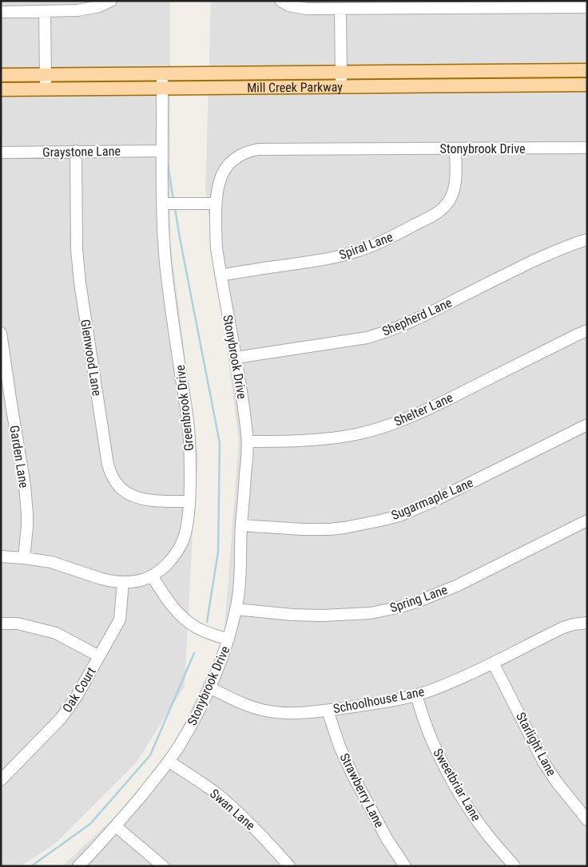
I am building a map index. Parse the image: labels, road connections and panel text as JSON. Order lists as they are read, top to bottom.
{
  "streets": {
    "main road": ["Mill Creek Parkway"],
    "street": [
      "Stonybrook Drive",
      "Graystone Lane",
      "Spiral Lane",
      "Shepherd Lane",
      "Glenwood Lane",
      "Greenbrook Drive",
      "Shelter Lane",
      "Garden Lane",
      "Sugarmaple Lane",
      "Spring Lane",
      "Oak Court",
      "Schoolhouse Lane",
      "Starlight Lane",
      "Sweetbriar Lane",
      "Strawberry Lane",
      "Swan Lane"
    ]
  },
  "crossings": [
    ["Mill Creek Parkway", "Greenbrook Drive"],
    ["Stonybrook Drive", "Spiral Lane"],
    ["Stonybrook Drive", "Shepherd Lane"],
    ["Stonybrook Drive", "Shelter Lane"],
    ["Stonybrook Drive", "Sugarmaple Lane"],
    ["Stonybrook Drive", "Spring Lane"],
    ["Stonybrook Drive", "Schoolhouse Lane"],
    ["Stonybrook Drive", "Swan Lane"],
    ["Graystone Lane", "Glenwood Lane"],
    ["Graystone Lane", "Greenbrook Drive"],
    ["Glenwood Lane", "Greenbrook Drive"],
    ["Greenbrook Drive", "Garden Lane"],
    ["Greenbrook Drive", "Oak Court"],
    ["Schoolhouse Lane", "Starlight Lane"],
    ["Schoolhouse Lane", "Sweetbriar Lane"],
    ["Schoolhouse Lane", "Strawberry Lane"]
  ]
}
